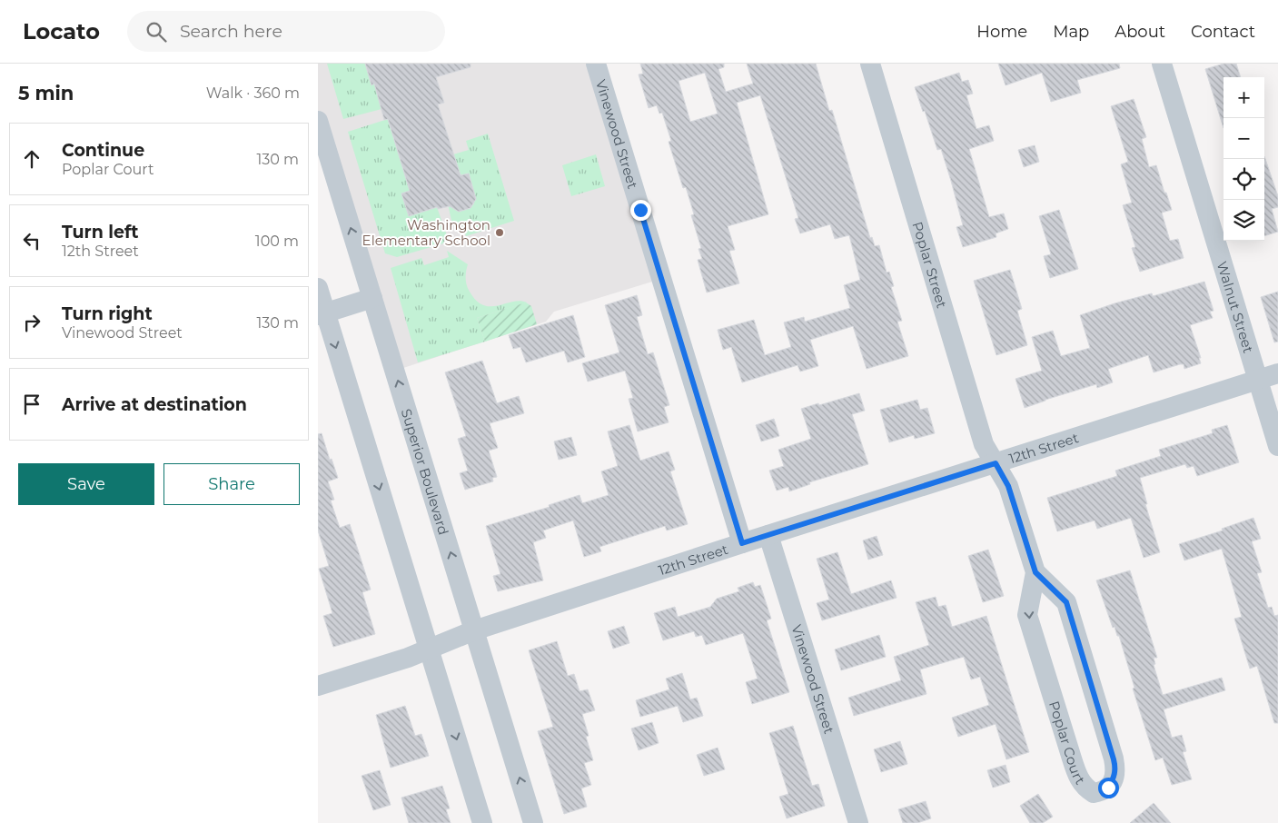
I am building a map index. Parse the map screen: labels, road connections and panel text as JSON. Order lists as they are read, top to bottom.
{
  "streets": {
    "street": [
      "Vinewood Street",
      "Poplar Street",
      "Walnut Street",
      "12th Street",
      "Superior Boulevard",
      "Poplar Court"
    ]
  },
  "crossings": [
    ["Vinewood Street", "12th Street"],
    ["Poplar Street", "12th Street"],
    ["Poplar Street", "Poplar Court"],
    ["Walnut Street", "12th Street"],
    ["12th Street", "Superior Boulevard"],
    ["12th Street", "Poplar Court"]
  ],
  "places": ["Washington Elementary School"],
  "page": {
    "header": "Locato",
    "search": "Search here",
    "nav": [
      "Home",
      "Map",
      "About",
      "Contact"
    ],
    "heading": ["5 min", "Walk · 360 m"],
    "map_buttons": ["+", "−"],
    "list": [
      ["Continue", "Poplar Court", "130 m"],
      ["Turn left", "12th Street", "100 m"],
      ["Turn right", "Vinewood Street", "130 m"],
      "Arrive at destination"
    ],
    "buttons": ["Save", "Share"]
  }
}
